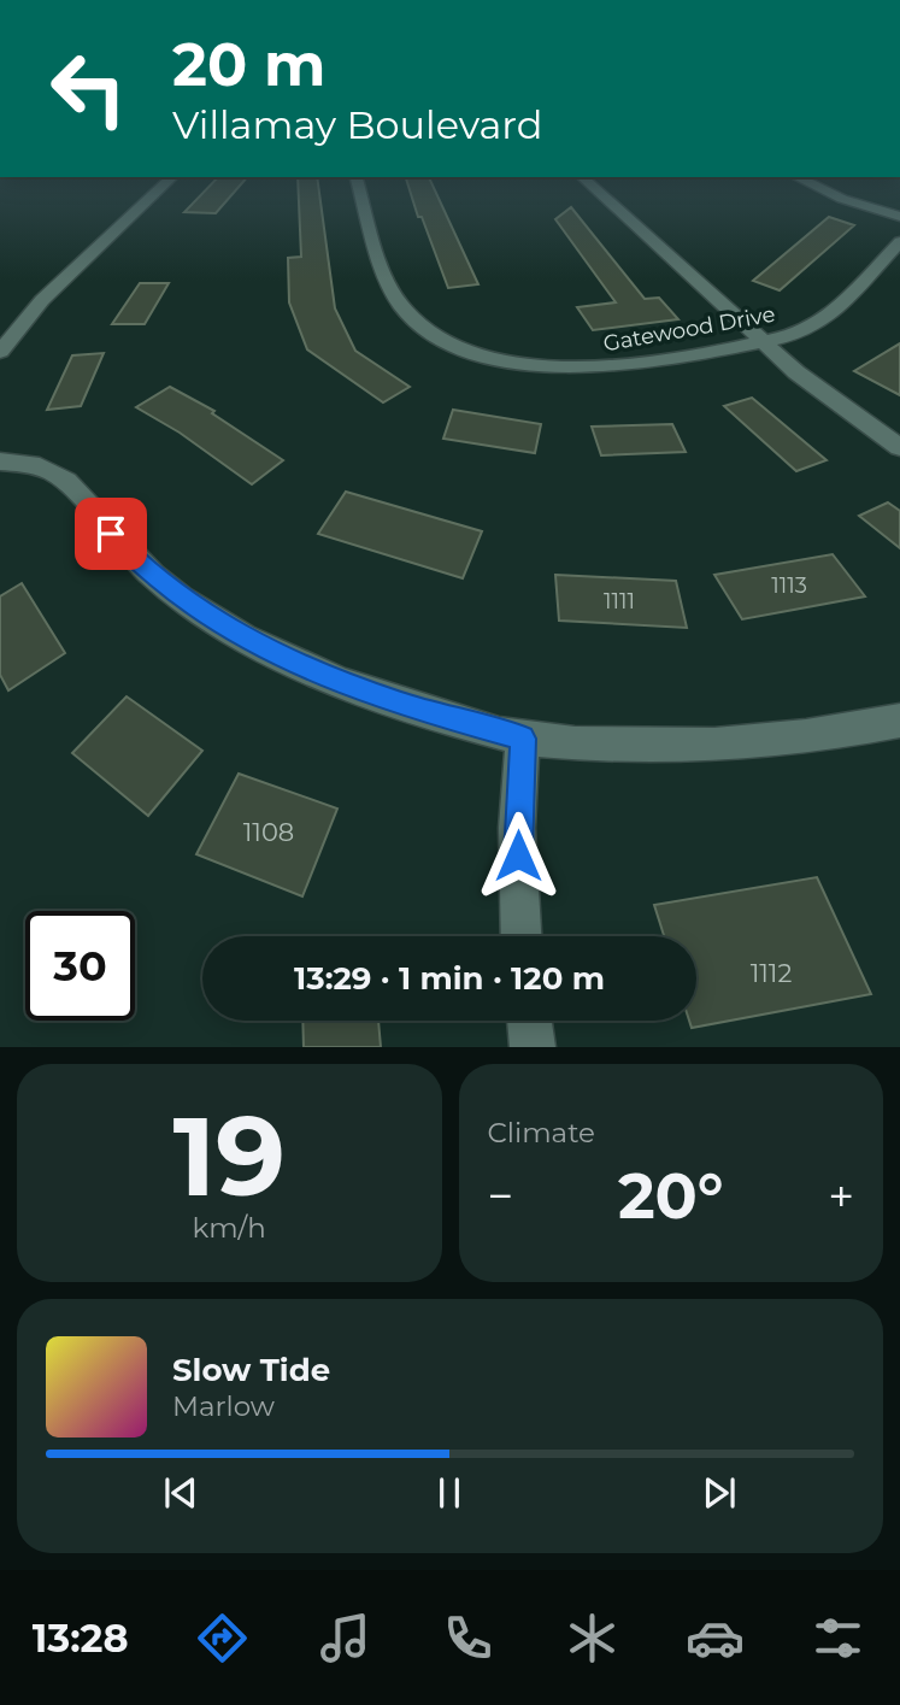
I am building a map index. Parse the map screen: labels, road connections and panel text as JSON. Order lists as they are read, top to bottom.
{
  "streets": {
    "street": ["Gatewood Drive"]
  },
  "house_numbers": [
    "1113",
    "1111",
    "1108",
    "1112"
  ],
  "page": {
    "turn": ["20 m", "Villamay Boulevard"],
    "limit": "30",
    "trip": "13:29 · 1 min · 120 m",
    "tile": [
      ["19", "km/h"],
      "Climate"
    ],
    "heat": ["−", "20°", "+"],
    "song": ["Slow Tide", "Marlow"],
    "tabs": "13:28"
  }
}
